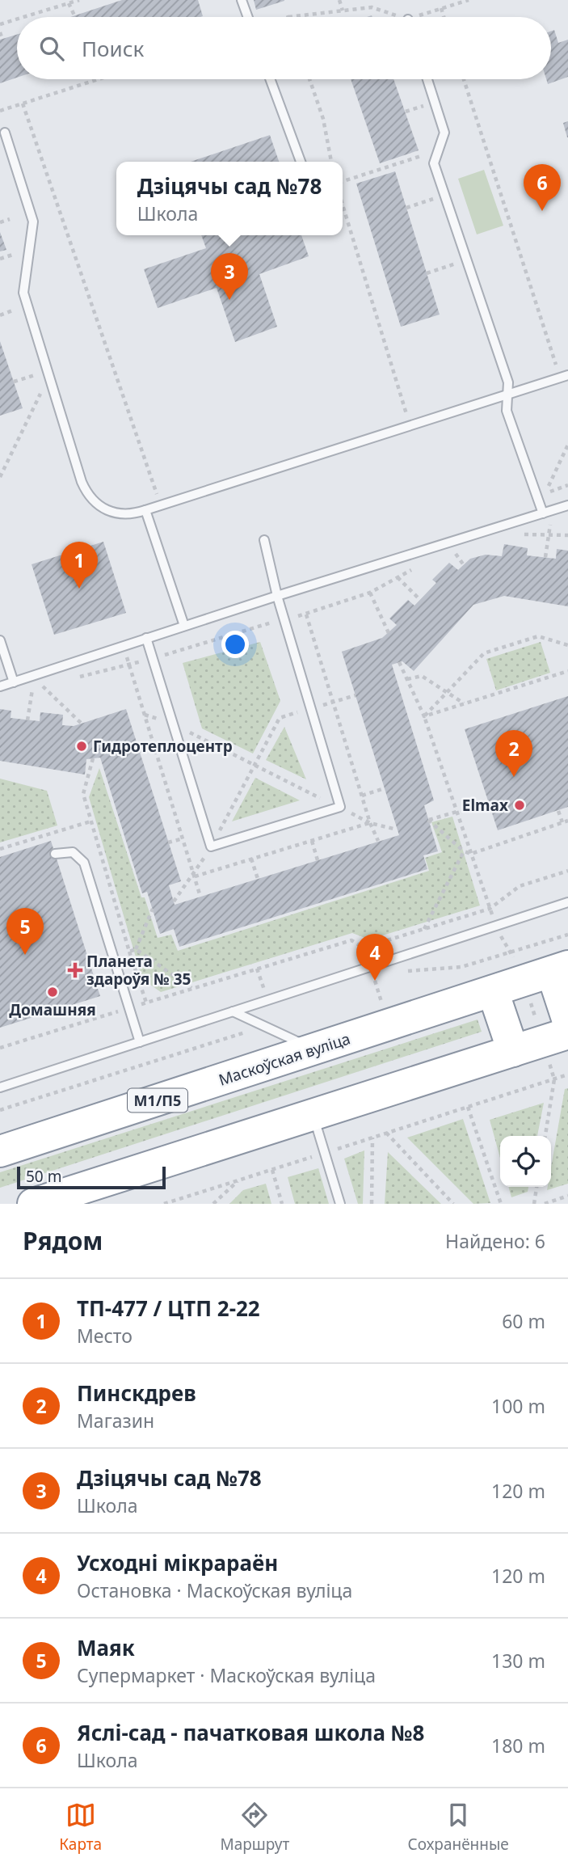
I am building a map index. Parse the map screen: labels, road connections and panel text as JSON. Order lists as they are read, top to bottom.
{
  "streets": {
    "highway": ["Маскоўская вуліца", "М1/П5"]
  },
  "places": {
    "other": ["Гидротеплоцентр", "Elmax", "Домашняя"],
    "health": ["Планета здароўя № 35"]
  },
  "scale_bar": "50 m",
  "page": {
    "search": "Поиск",
    "popup": ["Дзіцячы сад №78", "Школа"],
    "pins": [
      "6",
      "3",
      "1",
      "2",
      "5",
      "4"
    ],
    "scale": "50 m",
    "heading": ["Рядом", "Найдено: 6"],
    "list": [
      {
        "mark": "1",
        "name": "ТП-477 / ЦТП 2-22",
        "note": "Место",
        "value": "60 m"
      },
      {
        "mark": "2",
        "name": "Пинскдрев",
        "note": "Магазин",
        "value": "100 m"
      },
      {
        "mark": "3",
        "name": "Дзіцячы сад №78",
        "note": "Школа",
        "value": "120 m"
      },
      {
        "mark": "4",
        "name": "Усходні мікрараён",
        "note": "Остановка · Маскоўская вуліца",
        "value": "120 m"
      },
      {
        "mark": "5",
        "name": "Маяк",
        "note": "Супермаркет · Маскоўская вуліца",
        "value": "130 m"
      },
      {
        "mark": "6",
        "name": "Яслі-сад - пачатковая школа №8",
        "note": "Школа",
        "value": "180 m"
      }
    ],
    "nav": ["Карта", "Маршрут", "Сохранённые"]
  }
}
